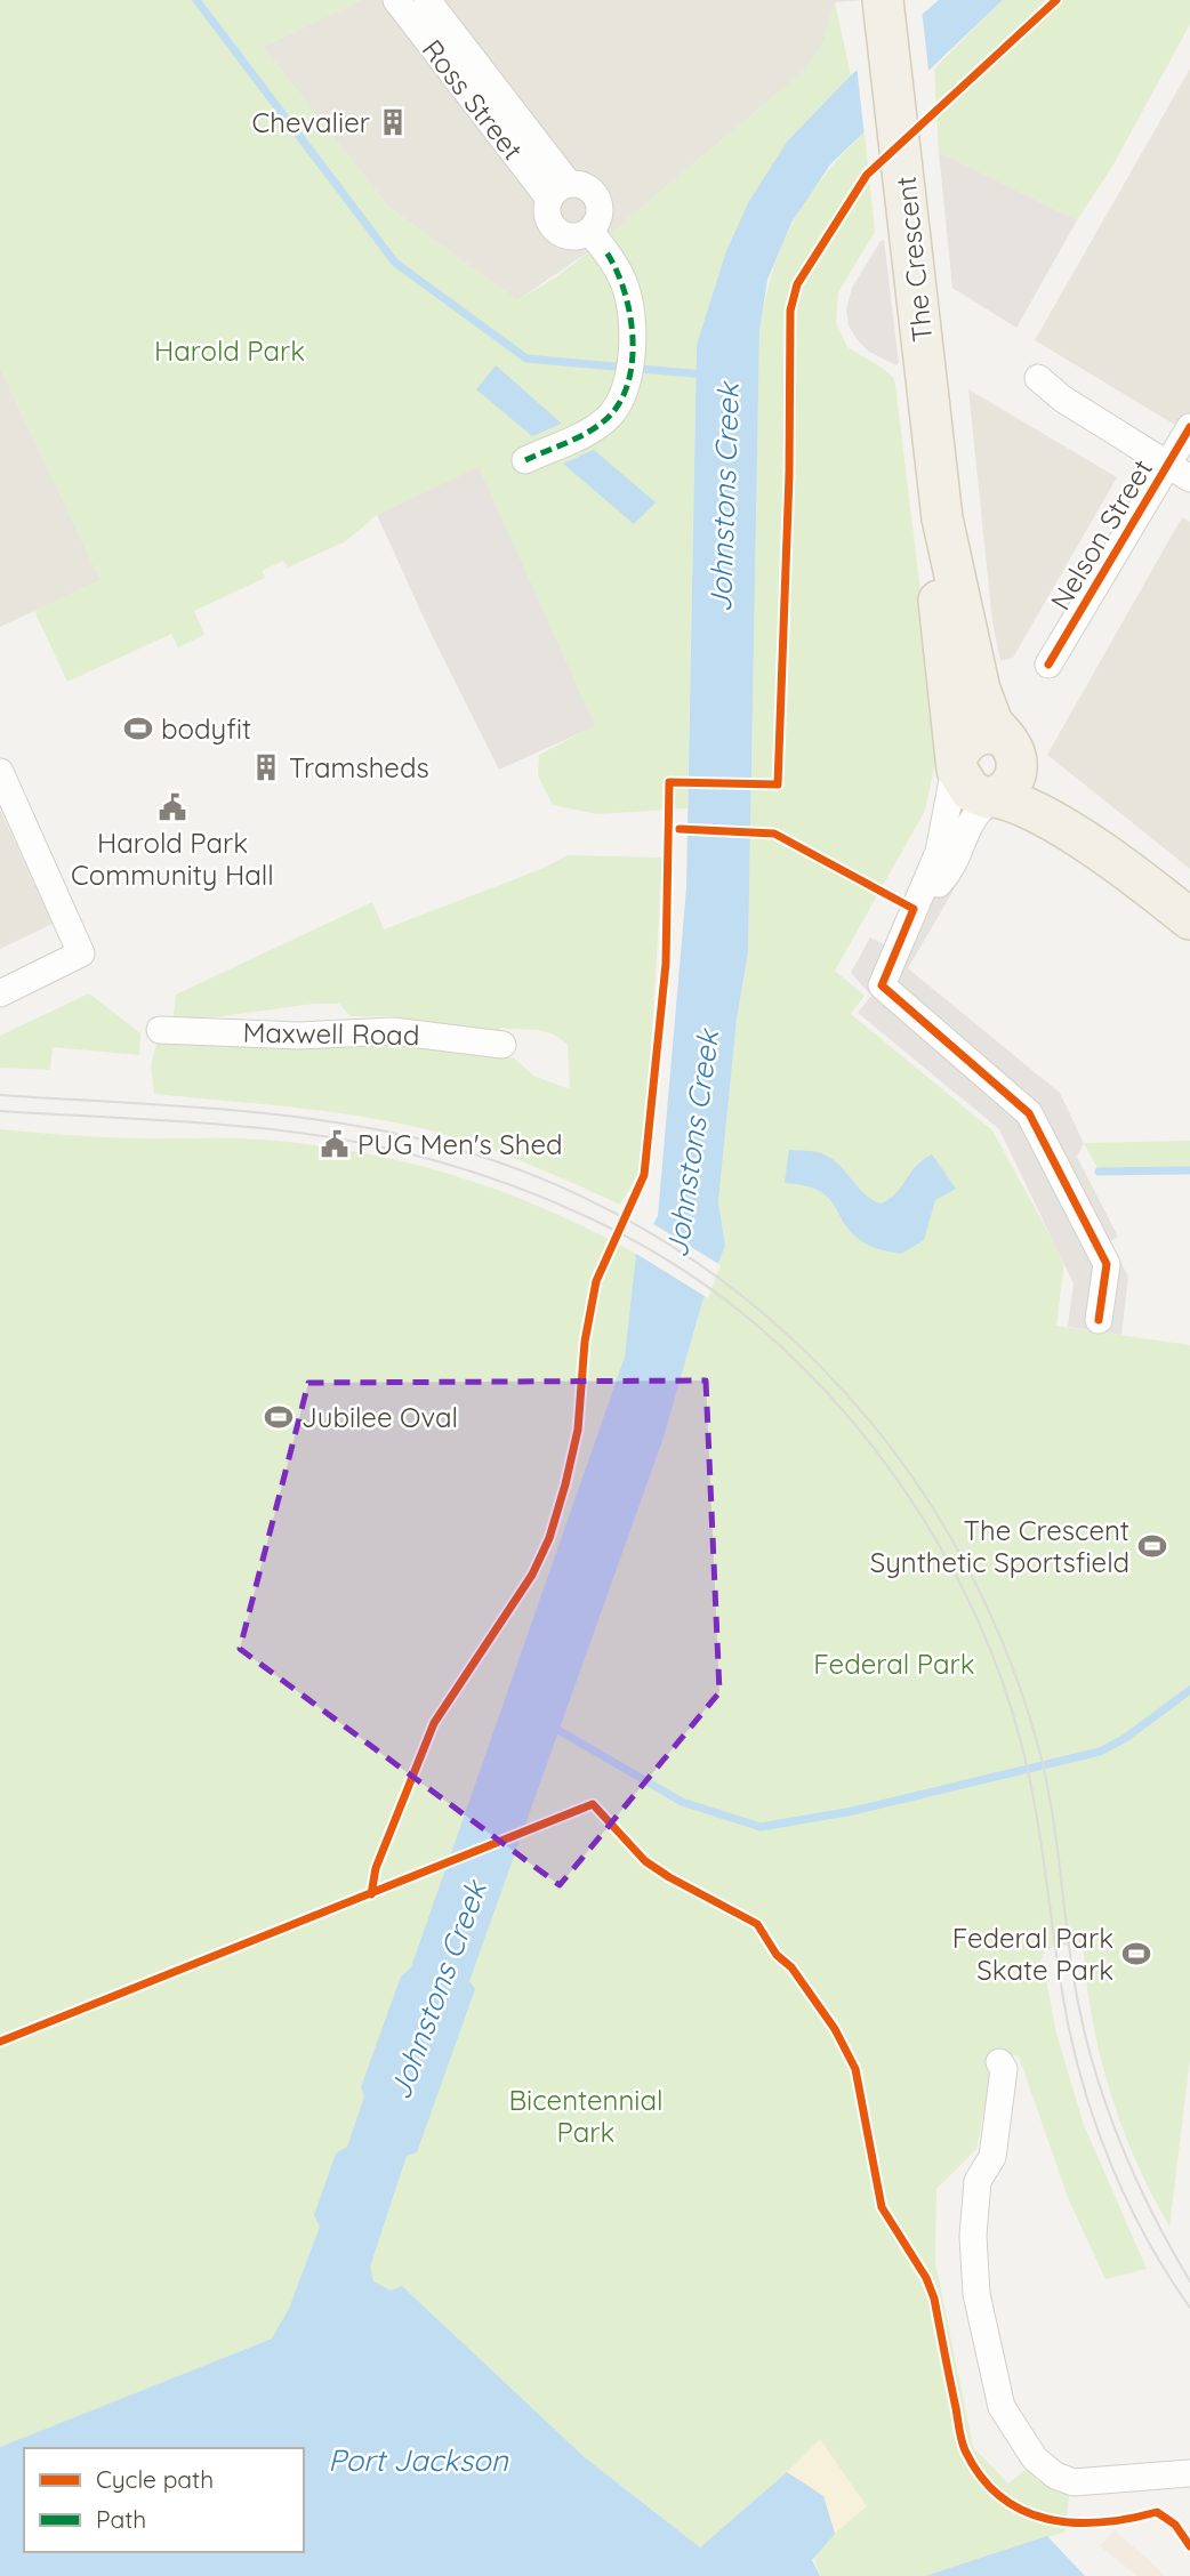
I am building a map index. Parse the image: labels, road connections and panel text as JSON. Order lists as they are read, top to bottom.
{
  "streets": {
    "main road": ["The Crescent"],
    "street": ["Ross Street", "Nelson Street", "Maxwell Road"]
  },
  "water": ["Johnstons Creek", "Port Jackson"],
  "parks": ["Harold Park", "Federal Park", "Bicentennial Park"],
  "places": {
    "building": ["Chevalier", "Tramsheds"],
    "sports": [
      "bodyfit",
      "Jubilee Oval",
      "The Crescent Synthetic Sportsfield",
      "Federal Park Skate Park"
    ],
    "public building": ["Harold Park Community Hall", "PUG Men's Shed"]
  },
  "legend": ["Cycle path", "Path"]
}
